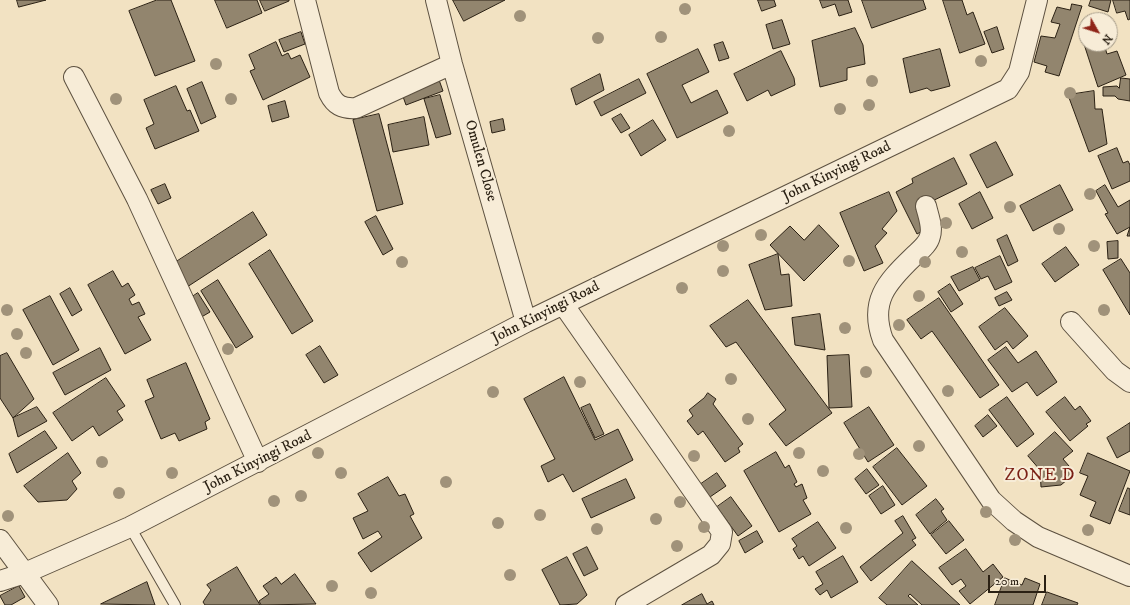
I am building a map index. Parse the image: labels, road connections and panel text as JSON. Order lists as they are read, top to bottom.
{
  "streets": {
    "street": ["Omulen Close", "John Kinyingi Road"]
  },
  "crossings": [
    ["Omulen Close", "John Kinyingi Road"]
  ],
  "districts": ["ZONE D"],
  "scale_bar": "20 m",
  "north": "bottom right"
}
